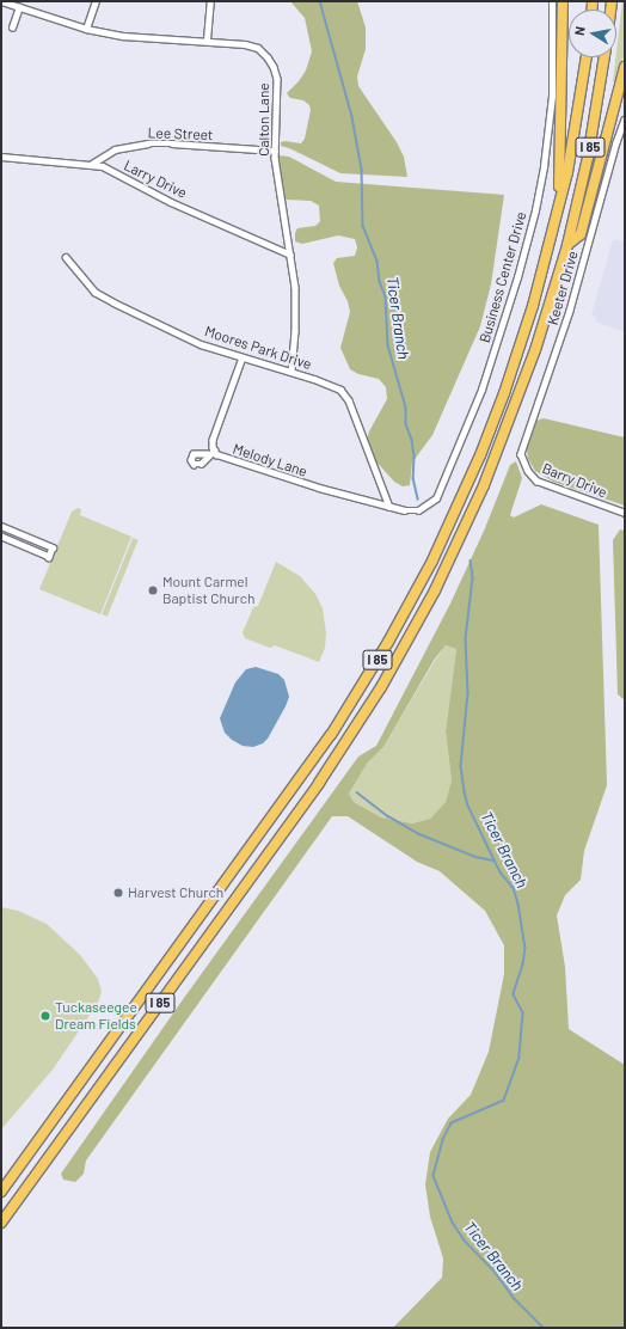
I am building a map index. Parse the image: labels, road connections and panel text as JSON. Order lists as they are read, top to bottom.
{
  "streets": {
    "highway": ["I 85"],
    "street": [
      "Calton Lane",
      "Lee Street",
      "Larry Drive",
      "Business Center Drive",
      "Keeter Drive",
      "Moores Park Drive",
      "Melody Lane",
      "Barry Drive"
    ]
  },
  "crossings": [
    ["Calton Lane", "Lee Street"],
    ["Calton Lane", "Larry Drive"],
    ["Calton Lane", "Moores Park Drive"],
    ["Lee Street", "Larry Drive"],
    ["Business Center Drive", "Moores Park Drive"],
    ["Business Center Drive", "Melody Lane"],
    ["Keeter Drive", "Barry Drive"],
    ["Moores Park Drive", "Melody Lane"]
  ],
  "water": ["Ticer Branch"],
  "places": ["Mount Carmel Baptist Church", "Harvest Church", "Tuckaseegee Dream Fields"],
  "north": "left"
}
